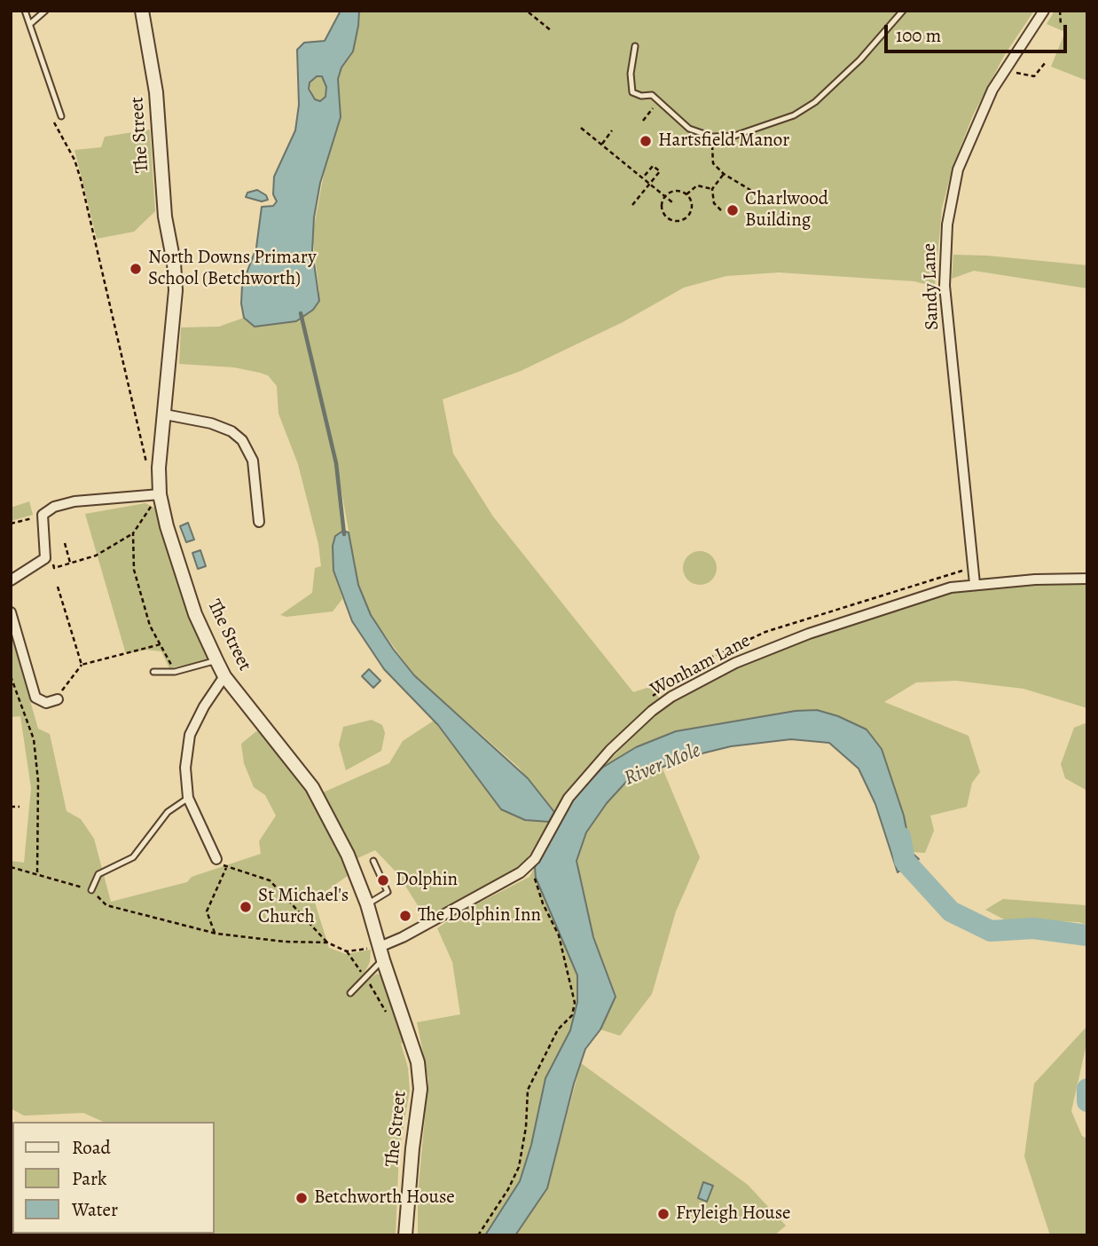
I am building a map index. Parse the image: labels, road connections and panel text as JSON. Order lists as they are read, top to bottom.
{
  "streets": {
    "street": ["The Street", "Sandy Lane", "Wonham Lane"]
  },
  "crossings": [
    ["The Street", "Wonham Lane"],
    ["Sandy Lane", "Wonham Lane"]
  ],
  "water": ["River Mole"],
  "places": [
    "Hartsfield Manor",
    "Charlwood Building",
    "North Downs Primary School (Betchworth)",
    "Dolphin",
    "St Michael's Church",
    "The Dolphin Inn",
    "Betchworth House",
    "Fryleigh House"
  ],
  "legend": ["Road", "Park", "Water"],
  "scale_bar": "100 m"
}
